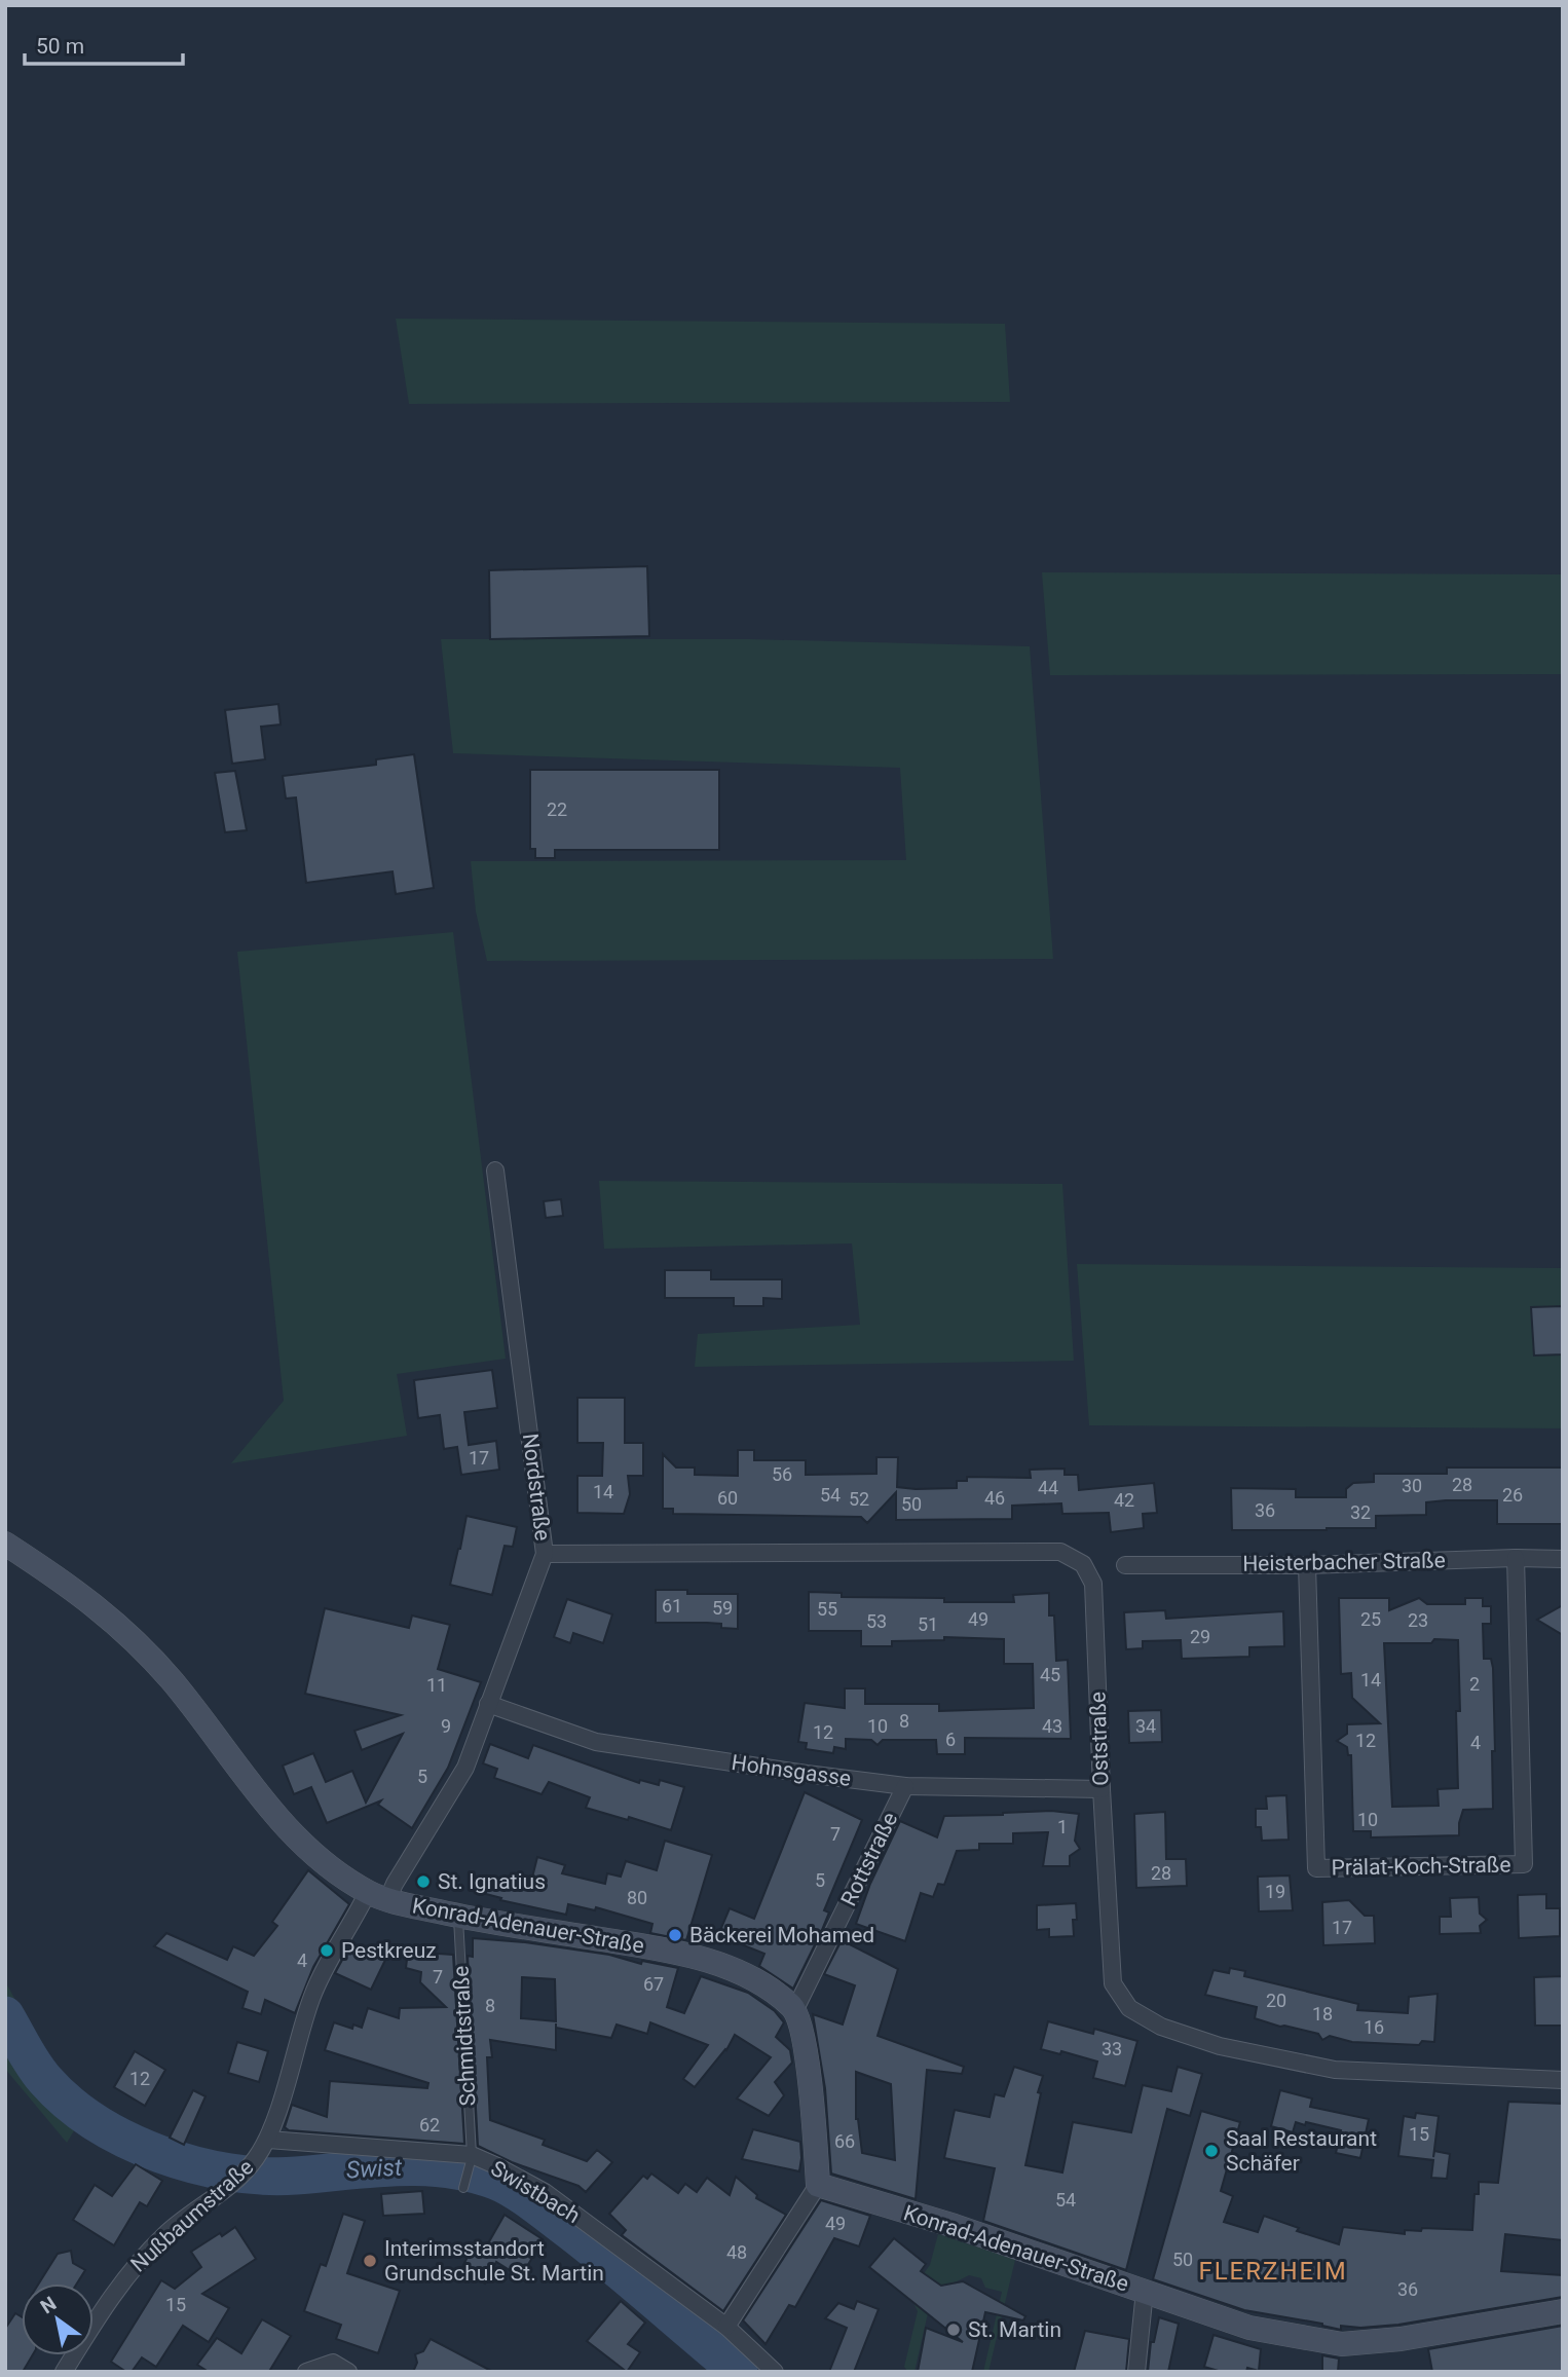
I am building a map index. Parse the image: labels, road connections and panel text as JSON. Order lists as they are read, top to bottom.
{
  "streets": {
    "main road": ["Konrad-Adenauer-Straße"],
    "street": [
      "Nordstraße",
      "Heisterbacher Straße",
      "Oststraße",
      "Hohnsgasse",
      "Rottstraße",
      "Prälat-Koch-Straße",
      "Swistbach",
      "Nußbaumstraße"
    ],
    "lane": ["Schmidtstraße"]
  },
  "crossings": [
    ["Nordstraße", "Oststraße"],
    ["Nordstraße", "Hohnsgasse"],
    ["Nordstraße", "Konrad-Adenauer-Straße"],
    ["Nordstraße", "Nußbaumstraße"],
    ["Heisterbacher Straße", "Prälat-Koch-Straße"],
    ["Oststraße", "Hohnsgasse"],
    ["Hohnsgasse", "Rottstraße"],
    ["Rottstraße", "Konrad-Adenauer-Straße"],
    ["Konrad-Adenauer-Straße", "Schmidtstraße"],
    ["Konrad-Adenauer-Straße", "Nußbaumstraße"],
    ["Schmidtstraße", "Swistbach"],
    ["Swistbach", "Nußbaumstraße"]
  ],
  "districts": ["FLERZHEIM"],
  "water": ["Swist"],
  "places": [
    "St. Ignatius",
    "Bäckerei Mohamed",
    "Pestkreuz",
    "Saal Restaurant Schäfer",
    "Interimsstandort Grundschule St. Martin",
    "St. Martin"
  ],
  "house_numbers": [
    "22",
    "17",
    "56",
    "28",
    "30",
    "44",
    "14",
    "54",
    "26",
    "60",
    "46",
    "52",
    "42",
    "50",
    "36",
    "32",
    "61",
    "59",
    "55",
    "49",
    "25",
    "23",
    "53",
    "51",
    "29",
    "45",
    "14",
    "2",
    "11",
    "8",
    "9",
    "10",
    "43",
    "34",
    "12",
    "6",
    "12",
    "4",
    "5",
    "10",
    "1",
    "7",
    "28",
    "5",
    "19",
    "80",
    "17",
    "4",
    "7",
    "67",
    "20",
    "8",
    "18",
    "16",
    "33",
    "12",
    "62",
    "15",
    "66",
    "54",
    "49",
    "48",
    "50",
    "36",
    "15"
  ],
  "scale_bar": "50 m",
  "north": "top left"
}
